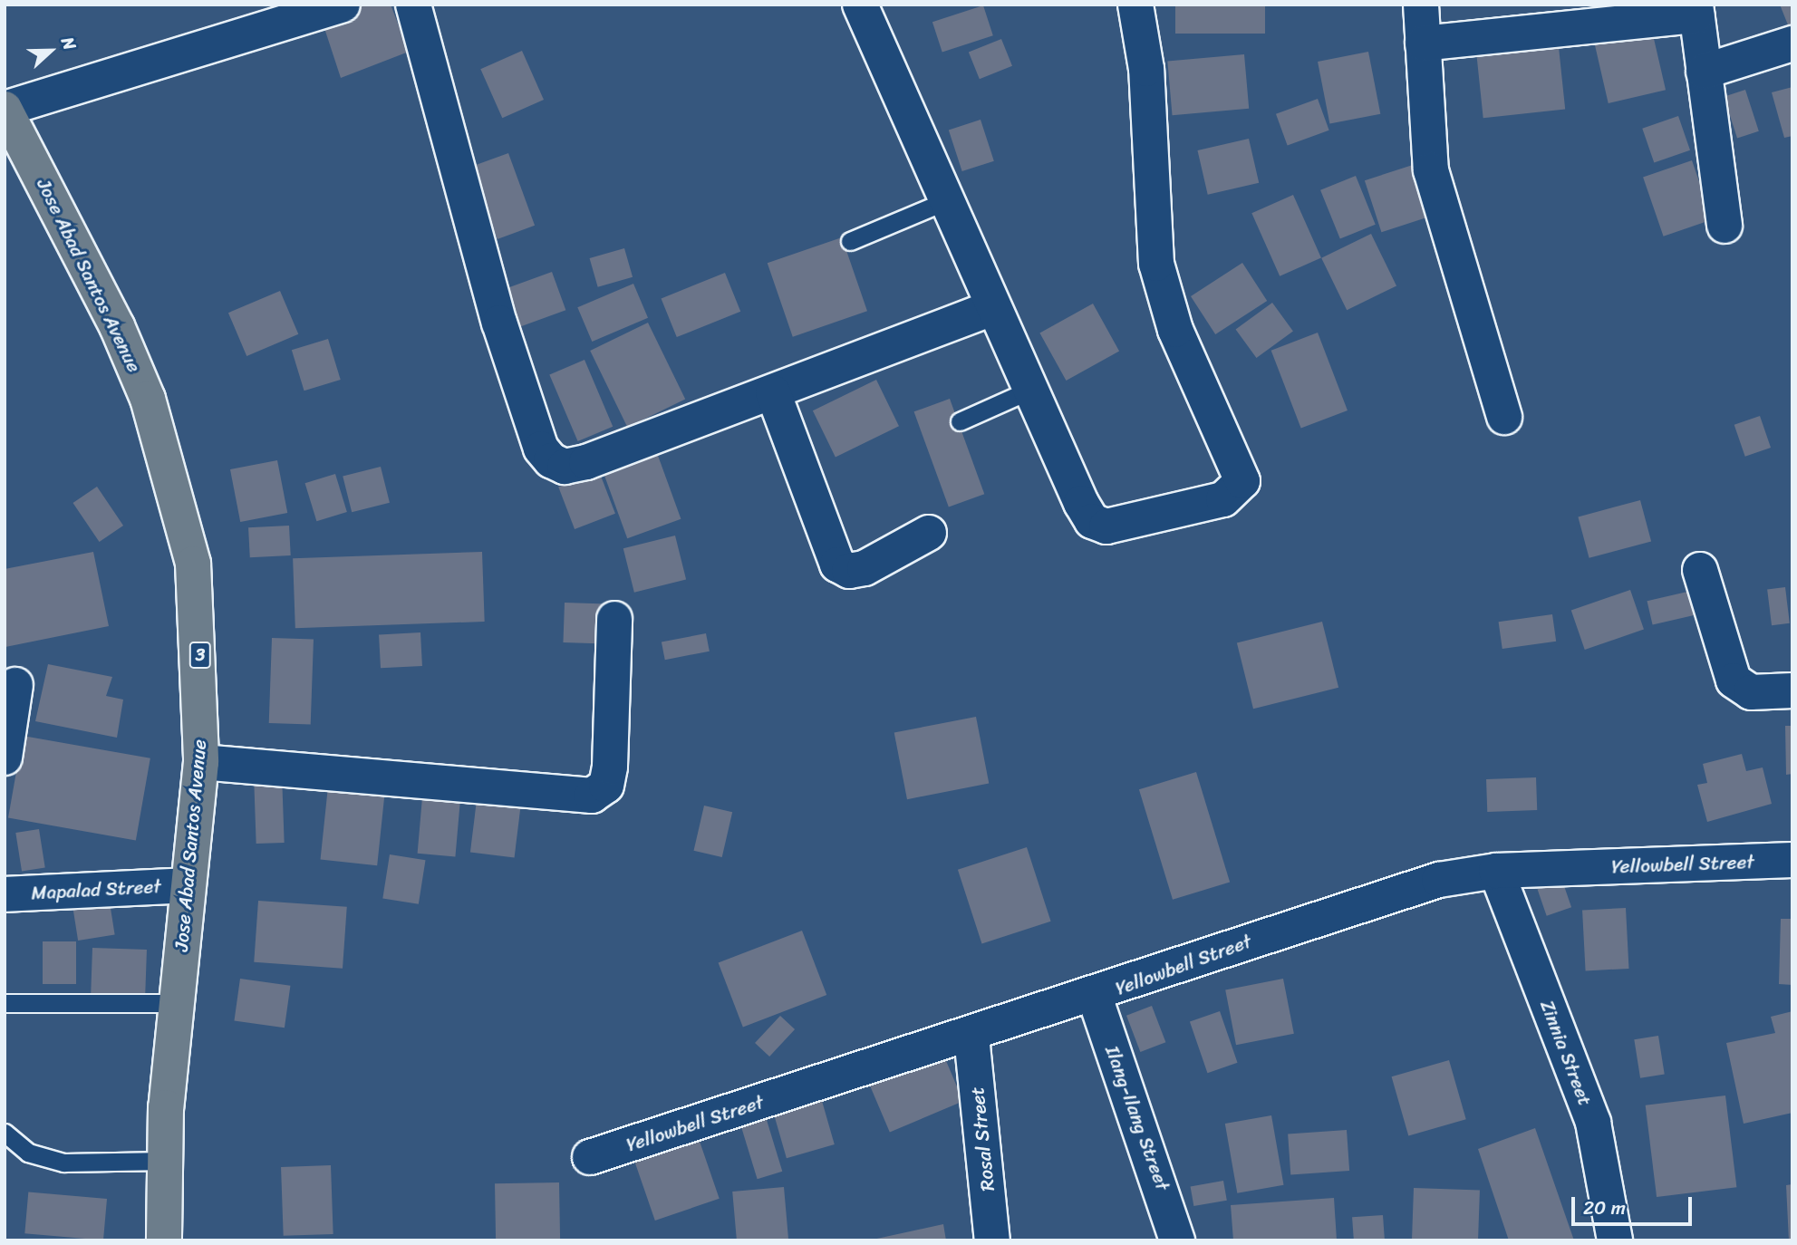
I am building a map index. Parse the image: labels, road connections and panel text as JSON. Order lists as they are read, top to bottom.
{
  "streets": {
    "highway": ["Jose Abad Santos Avenue", "3"],
    "street": [
      "Yellowbell Street",
      "Mapalad Street",
      "Zinnia Street",
      "Ilang-Ilang Street",
      "Rosal Street"
    ]
  },
  "crossings": [
    ["Jose Abad Santos Avenue", "Mapalad Street"],
    ["Yellowbell Street", "Zinnia Street"],
    ["Yellowbell Street", "Ilang-Ilang Street"],
    ["Yellowbell Street", "Rosal Street"]
  ],
  "scale_bar": "20 m",
  "north": "right"
}
